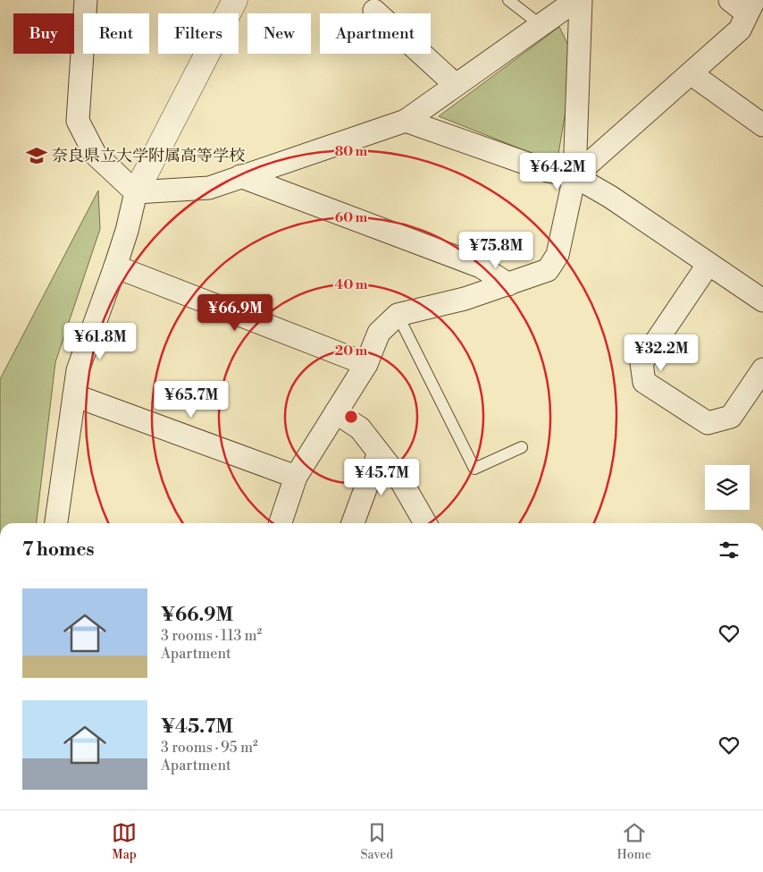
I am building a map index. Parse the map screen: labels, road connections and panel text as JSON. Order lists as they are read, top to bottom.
{
  "places": {
    "school or university": ["奈良県立大学附属高等学校"]
  },
  "page": {
    "chip": [
      "Buy",
      "Rent",
      "Filters",
      "New",
      "Apartment"
    ],
    "price": [
      "¥64.2M",
      "¥75.8M",
      "¥66.9M",
      "¥61.8M",
      "¥32.2M",
      "¥65.7M",
      "¥45.7M"
    ],
    "heading": "7 homes",
    "list": [
      {
        "name": "¥66.9M",
        "note": "3 rooms · 113 m² · Apartment"
      },
      {
        "name": "¥45.7M",
        "note": "3 rooms · 95 m² · Apartment"
      }
    ],
    "tabs": ["Map", "Saved", "Home"]
  },
  "rings": [
    "80 m",
    "60 m",
    "40 m",
    "20 m"
  ]
}
